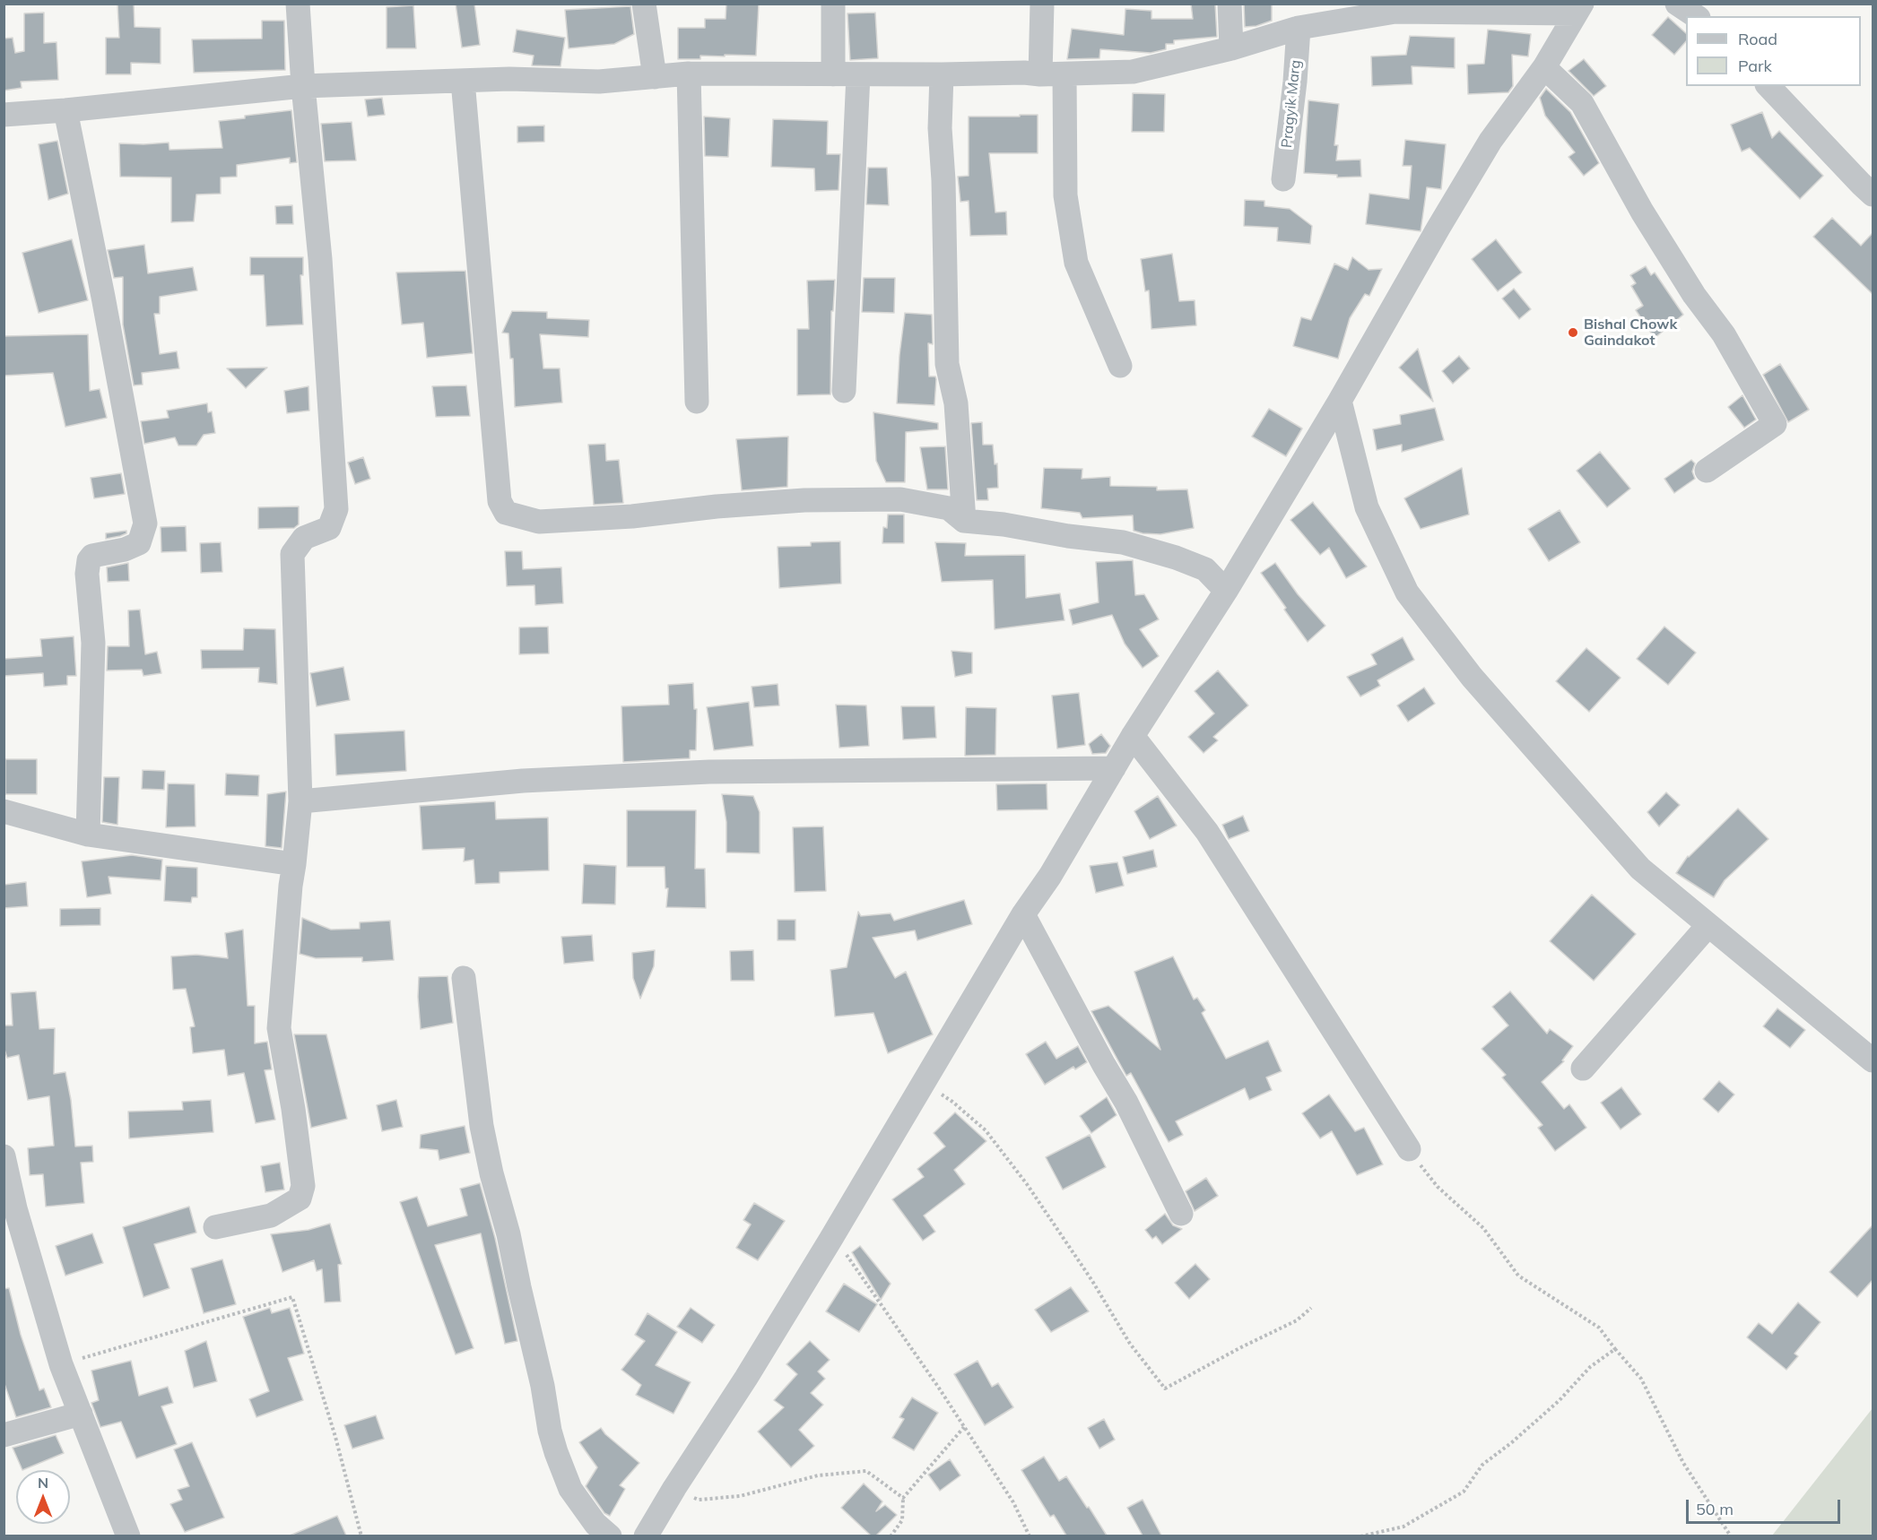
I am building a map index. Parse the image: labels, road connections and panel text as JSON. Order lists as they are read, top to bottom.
{
  "streets": {
    "street": ["Pragyik Marg"]
  },
  "places": ["Bishal Chowk Gaindakot"],
  "legend": ["Road", "Park"],
  "scale_bar": "50 m",
  "north": "top"
}
